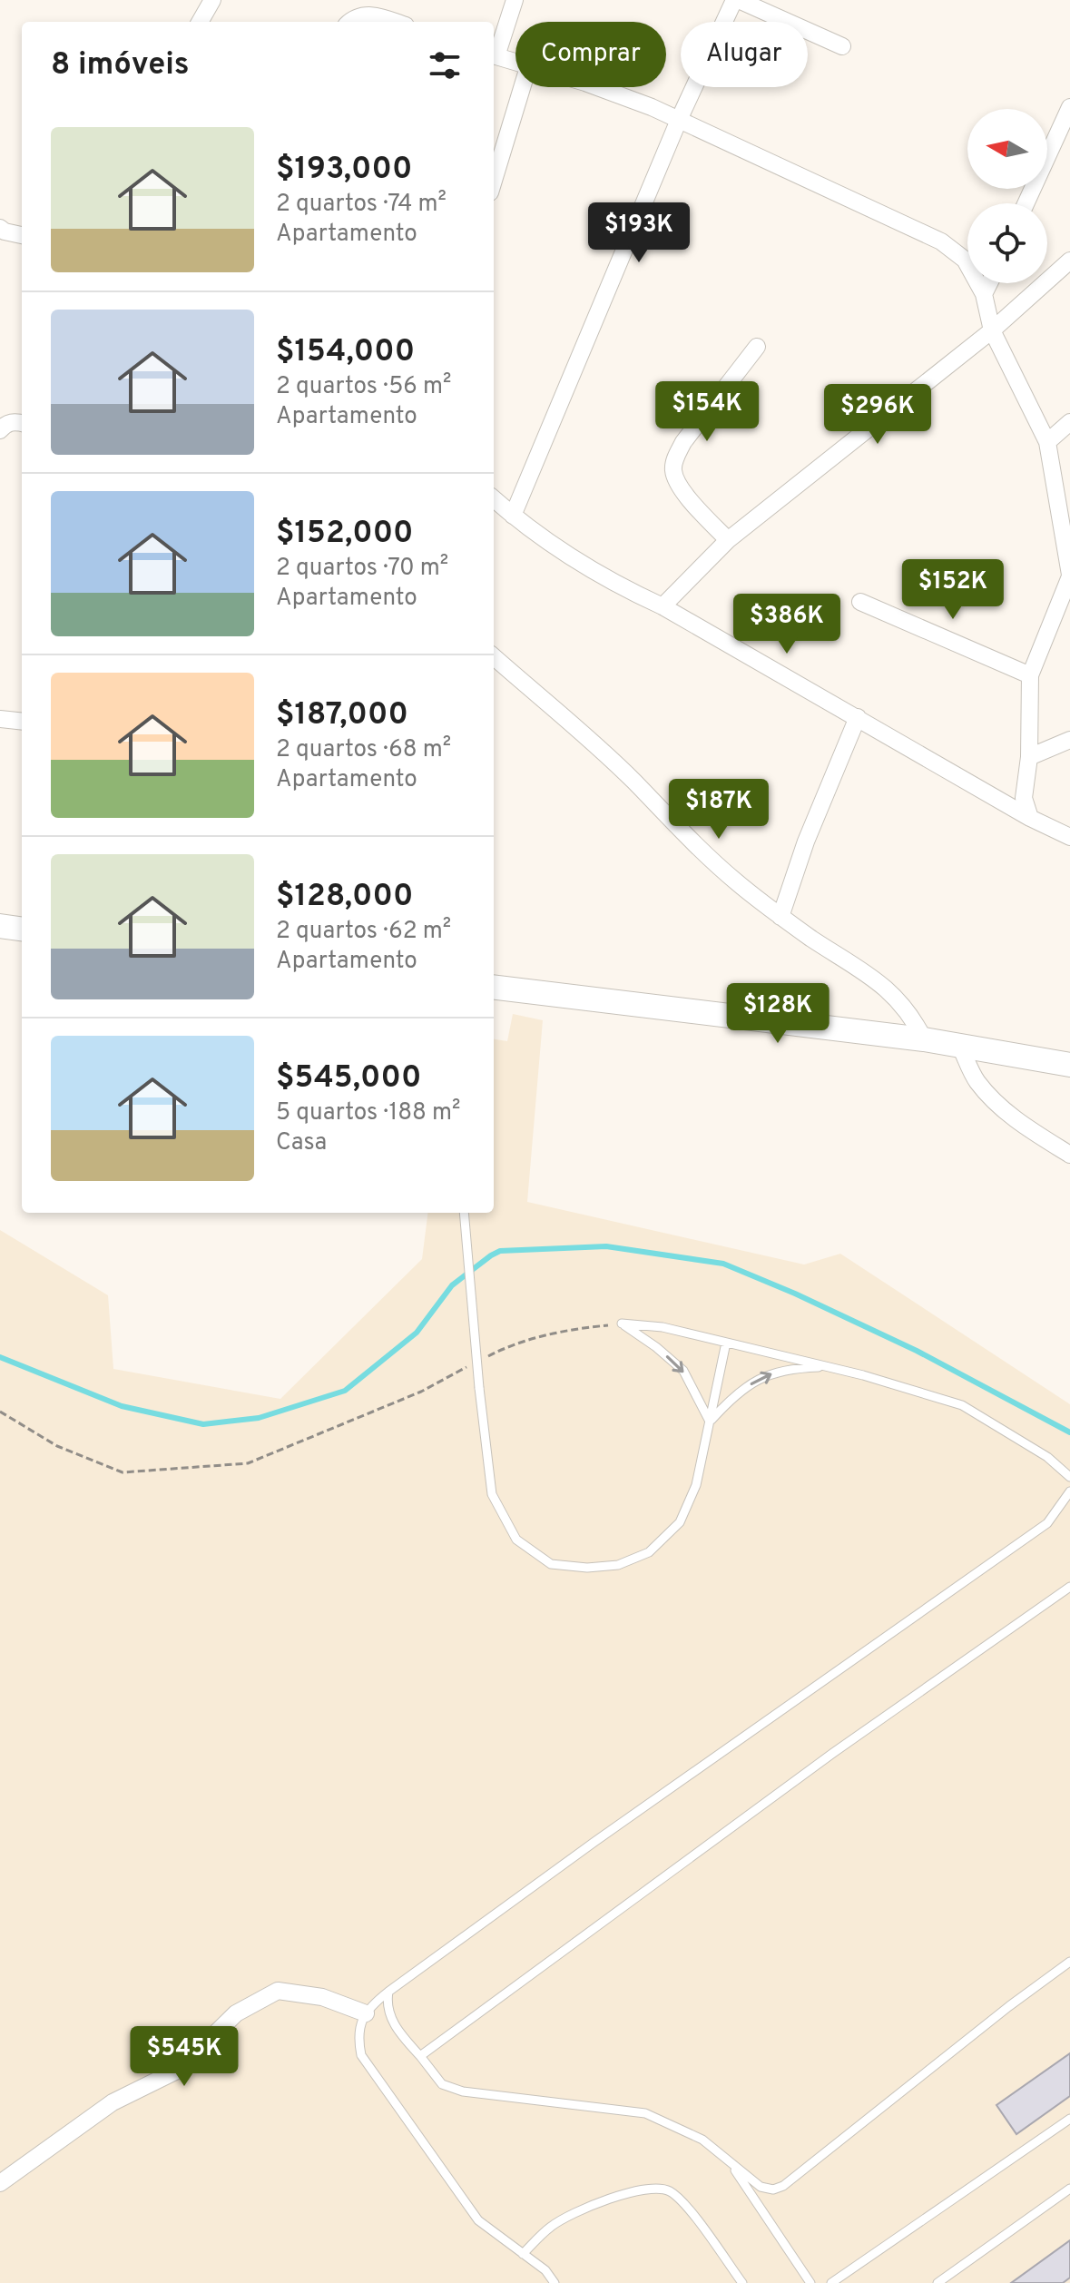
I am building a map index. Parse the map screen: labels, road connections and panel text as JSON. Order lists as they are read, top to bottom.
{
  "north": "left",
  "page": {
    "chip": ["Comprar", "Alugar"],
    "heading": "8 imóveis",
    "list": [
      {
        "name": "$193,000",
        "note": "2 quartos · 74 m² · Apartamento"
      },
      {
        "name": "$154,000",
        "note": "2 quartos · 56 m² · Apartamento"
      },
      {
        "name": "$152,000",
        "note": "2 quartos · 70 m² · Apartamento"
      },
      {
        "name": "$187,000",
        "note": "2 quartos · 68 m² · Apartamento"
      },
      {
        "name": "$128,000",
        "note": "2 quartos · 62 m² · Apartamento"
      },
      {
        "name": "$545,000",
        "note": "5 quartos · 188 m² · Casa"
      }
    ],
    "price": [
      "$193K",
      "$154K",
      "$296K",
      "$152K",
      "$386K",
      "$187K",
      "$128K",
      "$545K"
    ]
  }
}
